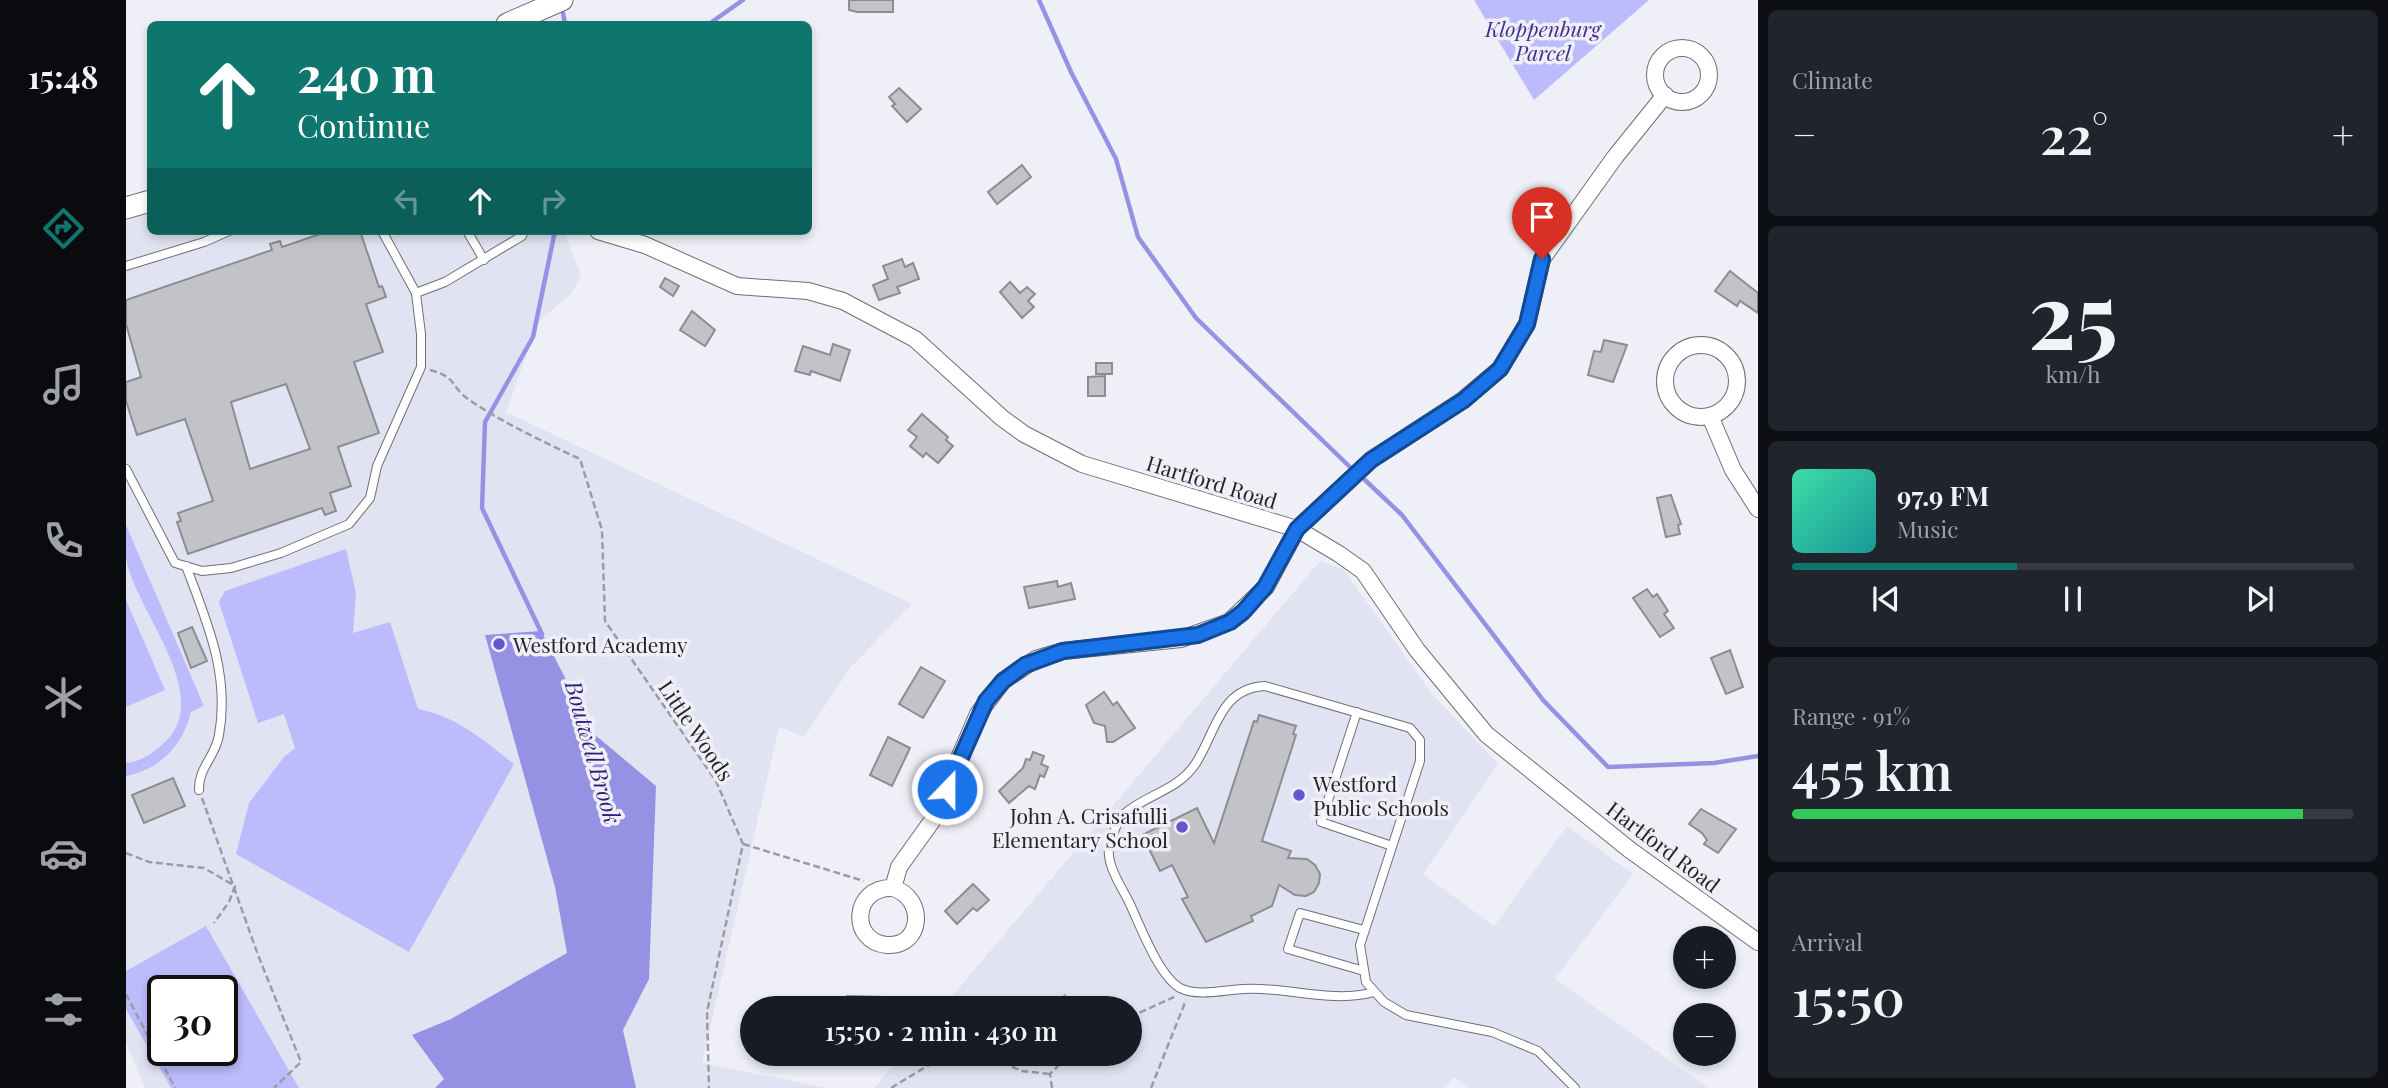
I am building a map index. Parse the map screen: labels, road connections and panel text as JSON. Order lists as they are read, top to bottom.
{
  "streets": {
    "street": ["Hartford Road"],
    "path": ["Little Woods"]
  },
  "water": ["Boutwell Brook"],
  "parks": ["Kloppenburg Parcel"],
  "places": ["Westford Academy", "Westford Public Schools", "John A. Crisafulli Elementary School"],
  "page": {
    "tabs": "15:48",
    "tile": [
      "Climate",
      ["25", "km/h"],
      ["Range · 91%", "455 km"],
      ["Arrival", "15:50"]
    ],
    "turn": ["240 m", "Continue"],
    "heat": ["−", "22°", "+"],
    "song": ["97.9 FM", "Music"],
    "map_buttons": ["+", "−"],
    "limit": "30",
    "trip": "15:50 · 2 min · 430 m"
  }
}
